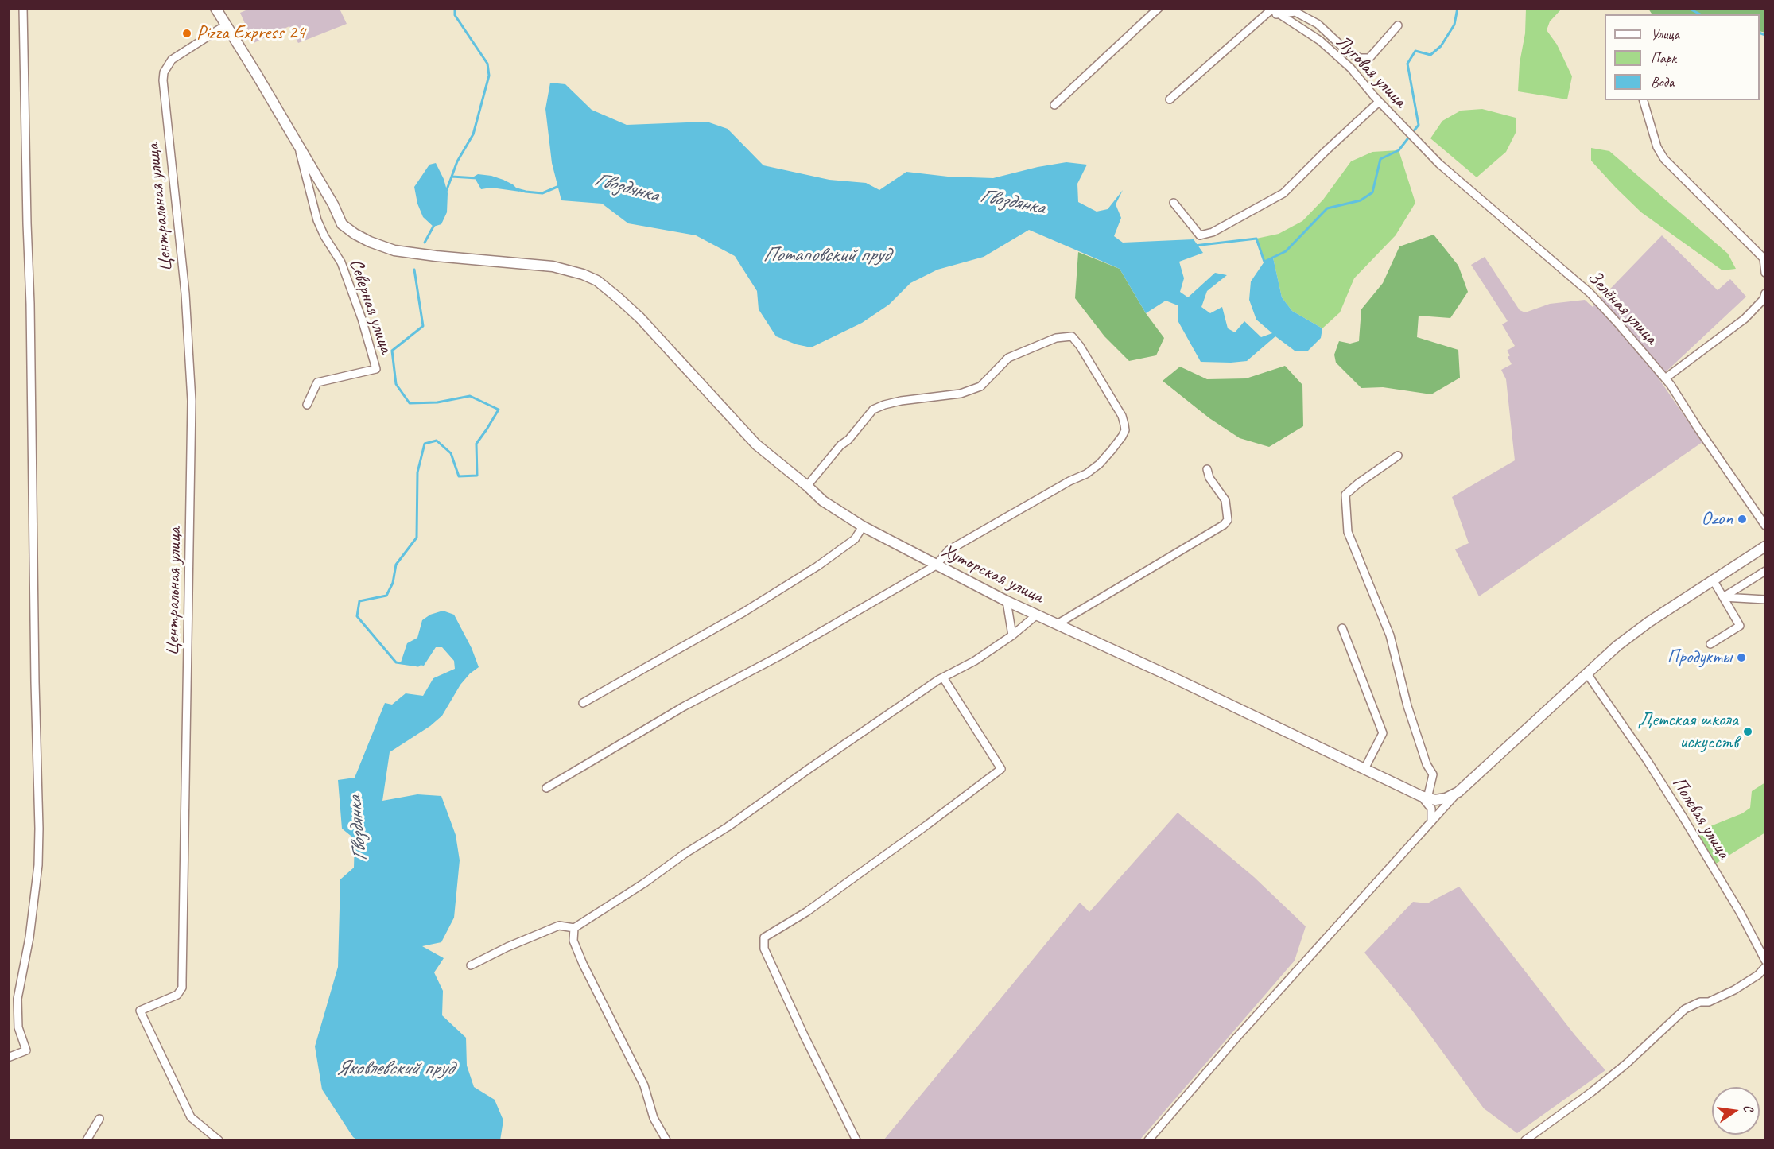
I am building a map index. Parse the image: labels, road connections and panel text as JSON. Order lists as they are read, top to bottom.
{
  "streets": {
    "main road": ["Хуторская улица"],
    "street": [
      "Луговая улица",
      "Центральная улица",
      "Северная улица",
      "Зелёная улица",
      "Полевая улица"
    ]
  },
  "crossings": [
    ["Луговая улица", "Зелёная улица"],
    ["Центральная улица", "Хуторская улица"],
    ["Северная улица", "Хуторская улица"]
  ],
  "water": ["Гвоздянка", "Потаповский пруд", "Яковлевский пруд"],
  "places": [
    "Pizza Express 24",
    "Ozon",
    "Продукты",
    "Детская школа искусств"
  ],
  "legend": ["Улица", "Парк", "Вода"],
  "north": "right"
}
